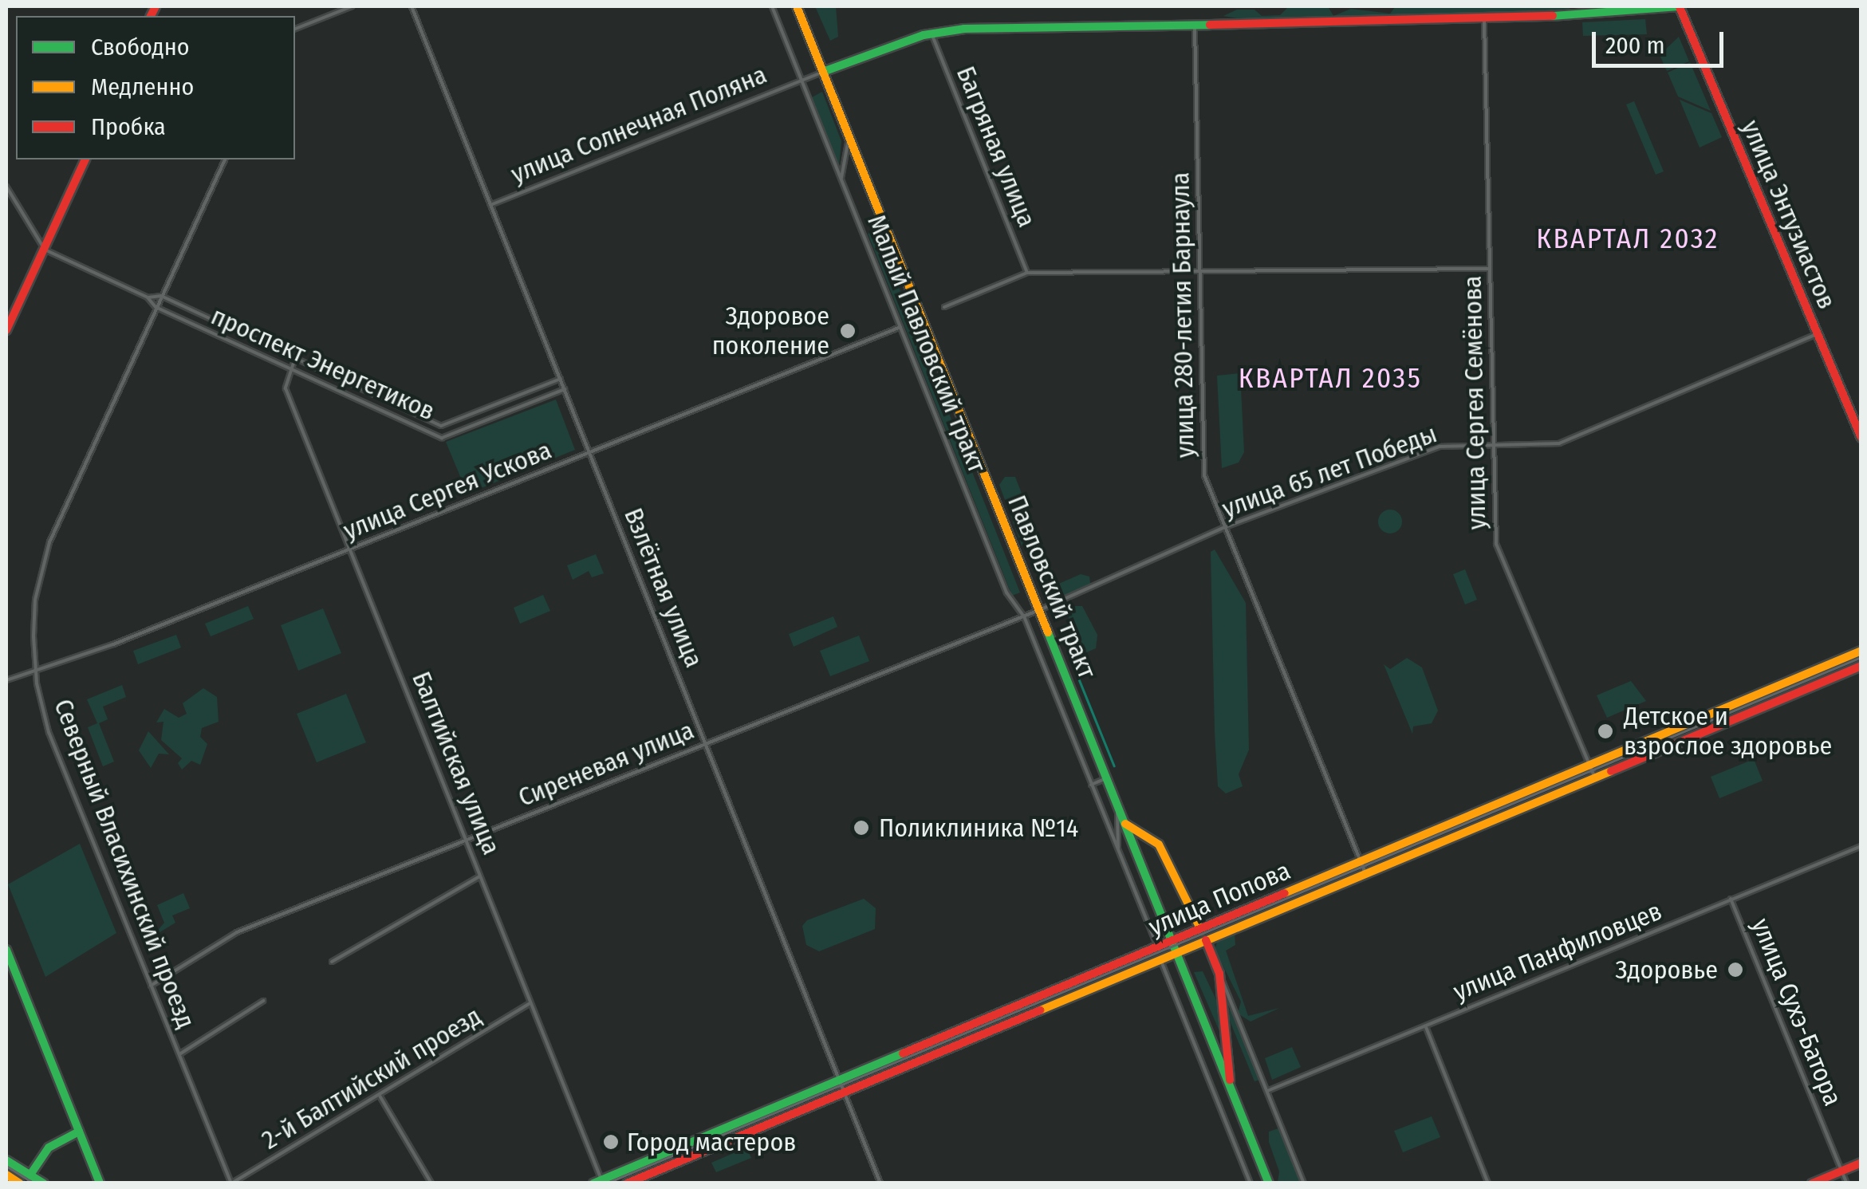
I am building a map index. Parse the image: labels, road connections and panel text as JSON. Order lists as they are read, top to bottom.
{
  "streets": {
    "main road": ["улица Энтузиастов", "Павловский тракт", "улица Попова"],
    "street": [
      "улица Солнечная Поляна",
      "Багряная улица",
      "улица 280-летия Барнаула",
      "Малый Павловский тракт",
      "проспект Энергетиков",
      "улица Сергея Семёнова",
      "улица 65 лет Победы",
      "улица Сергея Ускова",
      "Взлётная улица",
      "Балтийская улица",
      "Сиреневая улица",
      "Северный Власихинский проезд",
      "улица Панфиловцев",
      "улица Сухэ-Батора",
      "2-й Балтийский проезд"
    ]
  },
  "crossings": [
    ["улица Солнечная Поляна", "Малый Павловский тракт"],
    ["улица Солнечная Поляна", "Павловский тракт"],
    ["улица Солнечная Поляна", "Взлётная улица"],
    ["улица Энтузиастов", "улица 65 лет Победы"],
    ["улица 280-летия Барнаула", "улица 65 лет Победы"],
    ["улица 280-летия Барнаула", "улица Попова"],
    ["Малый Павловский тракт", "улица Сергея Ускова"],
    ["Малый Павловский тракт", "Сиреневая улица"],
    ["Малый Павловский тракт", "улица Попова"],
    ["проспект Энергетиков", "Взлётная улица"],
    ["проспект Энергетиков", "Балтийская улица"],
    ["проспект Энергетиков", "Северный Власихинский проезд"],
    ["улица Сергея Семёнова", "улица 65 лет Победы"],
    ["улица Сергея Семёнова", "улица Попова"],
    ["улица 65 лет Победы", "Павловский тракт"],
    ["улица 65 лет Победы", "Сиреневая улица"],
    ["улица Сергея Ускова", "Взлётная улица"],
    ["улица Сергея Ускова", "Балтийская улица"],
    ["улица Сергея Ускова", "Северный Власихинский проезд"],
    ["Павловский тракт", "Сиреневая улица"],
    ["Павловский тракт", "улица Попова"],
    ["Взлётная улица", "Сиреневая улица"],
    ["Взлётная улица", "улица Попова"],
    ["Балтийская улица", "Сиреневая улица"],
    ["Балтийская улица", "улица Попова"],
    ["Балтийская улица", "2-й Балтийский проезд"],
    ["Сиреневая улица", "Северный Власихинский проезд"],
    ["Северный Власихинский проезд", "2-й Балтийский проезд"],
    ["улица Панфиловцев", "улица Сухэ-Батора"]
  ],
  "districts": ["КВАРТАЛ 2032", "КВАРТАЛ 2035"],
  "places": [
    "Здоровое поколение",
    "Детское и взрослое здоровье",
    "Поликлиника №14",
    "Здоровье",
    "Город мастеров"
  ],
  "legend": ["Свободно", "Медленно", "Пробка"],
  "scale_bar": "200 m"
}
